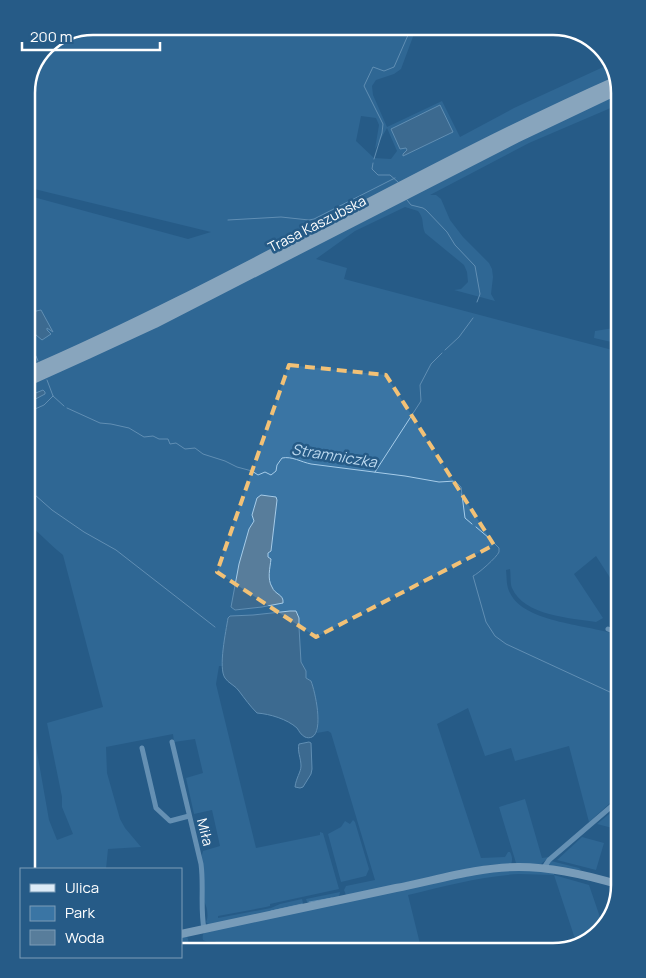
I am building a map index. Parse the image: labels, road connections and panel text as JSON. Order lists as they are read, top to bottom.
{
  "streets": {
    "highway": ["Trasa Kaszubska"],
    "street": ["Miła"]
  },
  "water": ["Stramniczka"],
  "legend": ["Ulica", "Park", "Woda"],
  "scale_bar": "200 m"
}
